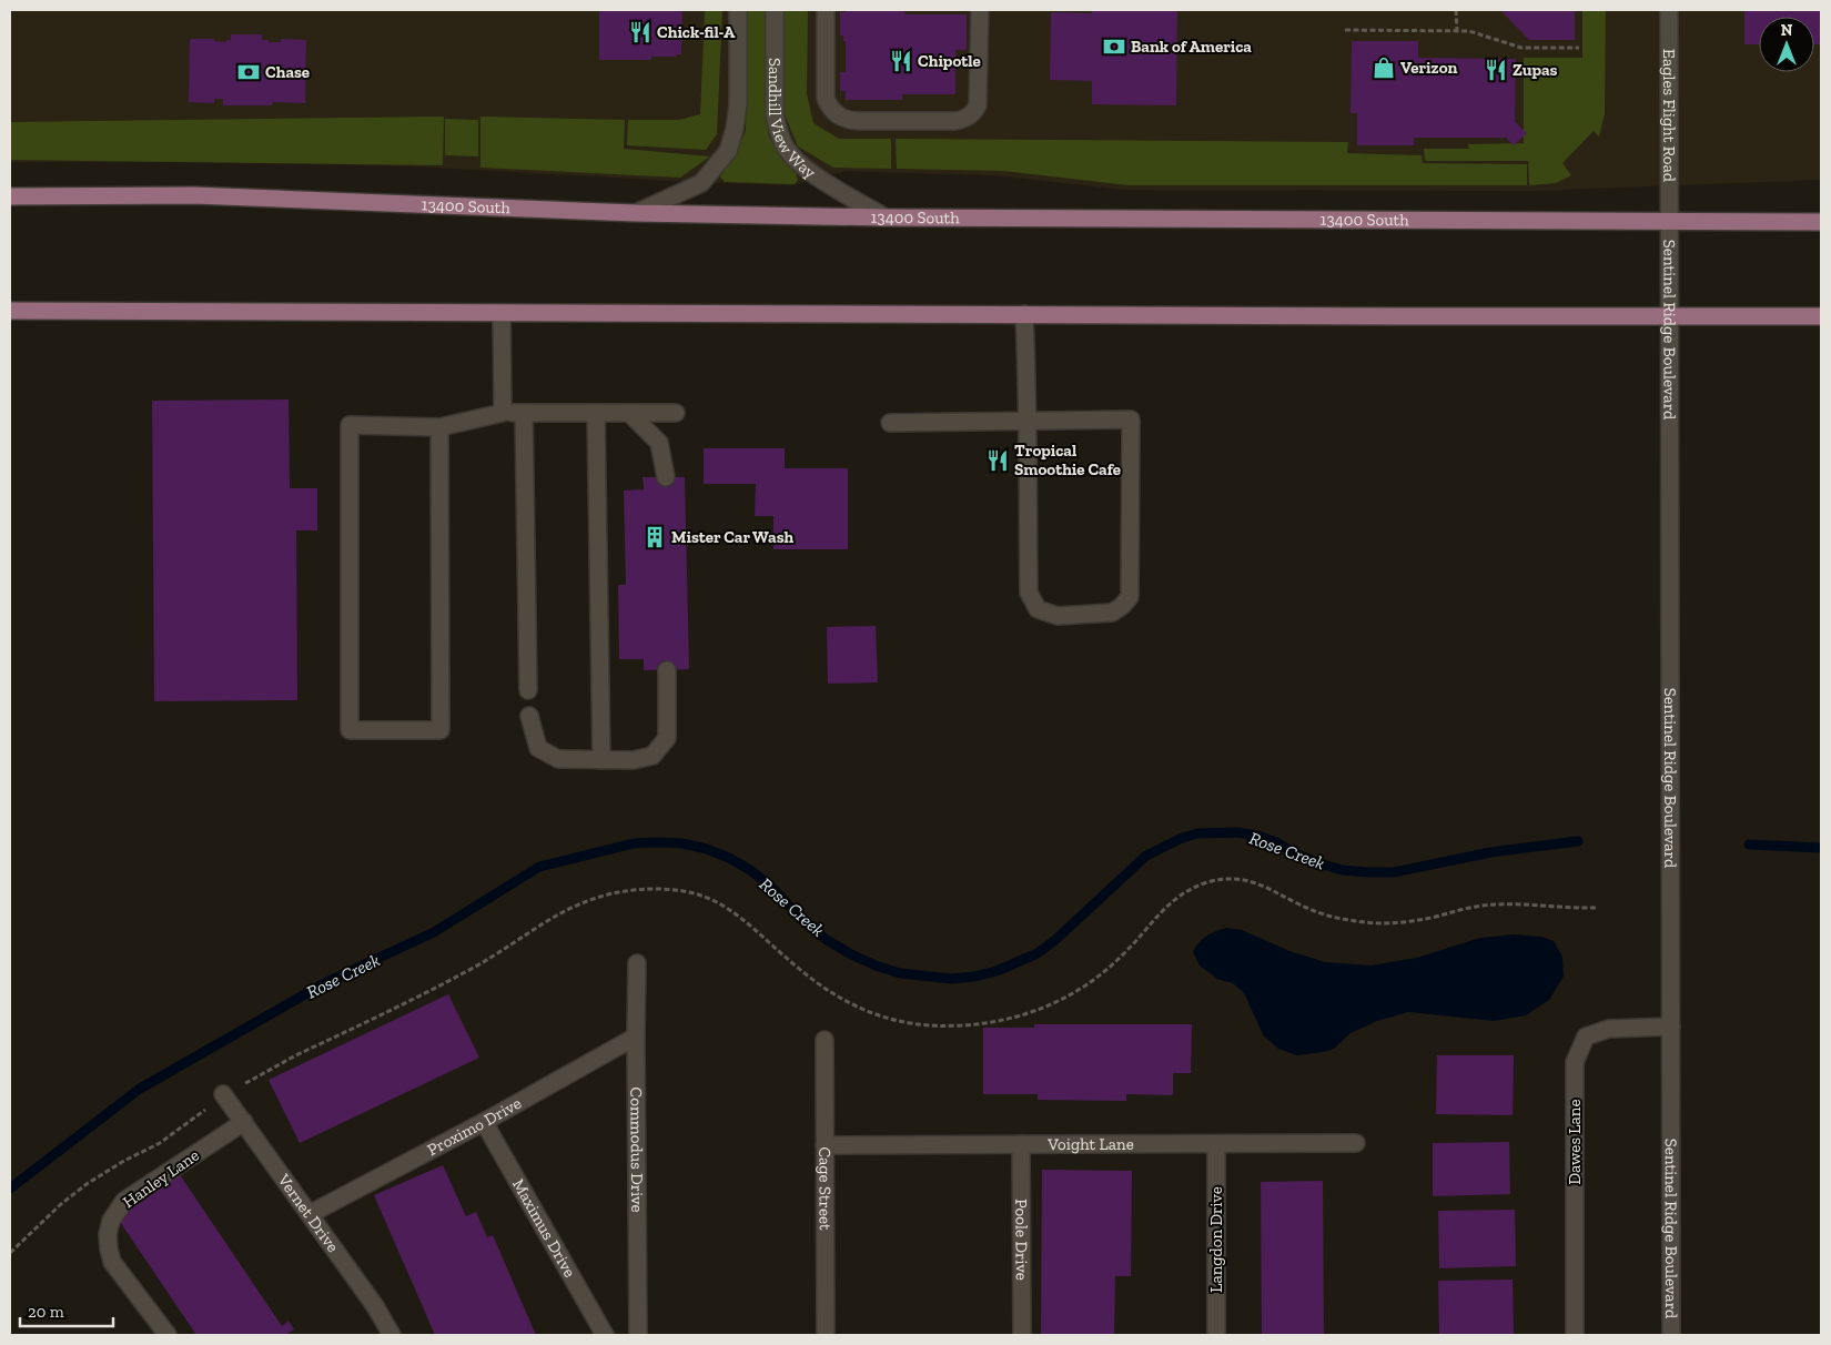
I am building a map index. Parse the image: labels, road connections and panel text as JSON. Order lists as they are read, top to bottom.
{
  "streets": {
    "main road": ["13400 South"],
    "street": [
      "Sandhill View Way",
      "Eagles Flight Road",
      "Sentinel Ridge Boulevard",
      "Proximo Drive",
      "Dawes Lane",
      "Voight Lane",
      "Commodus Drive",
      "Hanley Lane",
      "Cage Street",
      "Vernet Drive",
      "Maximus Drive",
      "Poole Drive",
      "Langdon Drive"
    ]
  },
  "crossings": [
    ["Sandhill View Way", "13400 South"],
    ["Eagles Flight Road", "13400 South"],
    ["Eagles Flight Road", "Sentinel Ridge Boulevard"],
    ["13400 South", "Sentinel Ridge Boulevard"],
    ["Sentinel Ridge Boulevard", "Dawes Lane"],
    ["Proximo Drive", "Commodus Drive"],
    ["Proximo Drive", "Vernet Drive"],
    ["Proximo Drive", "Maximus Drive"],
    ["Voight Lane", "Cage Street"],
    ["Voight Lane", "Poole Drive"],
    ["Voight Lane", "Langdon Drive"],
    ["Hanley Lane", "Vernet Drive"]
  ],
  "water": ["Rose Creek"],
  "places": {
    "restaurant": [
      "Chick-fil-A",
      "Chipotle",
      "Zupas",
      "Tropical Smoothie Cafe"
    ],
    "bank": ["Bank of America", "Chase"],
    "shop": ["Verizon"],
    "building": ["Mister Car Wash"]
  },
  "scale_bar": "20 m",
  "north": "top"
}
